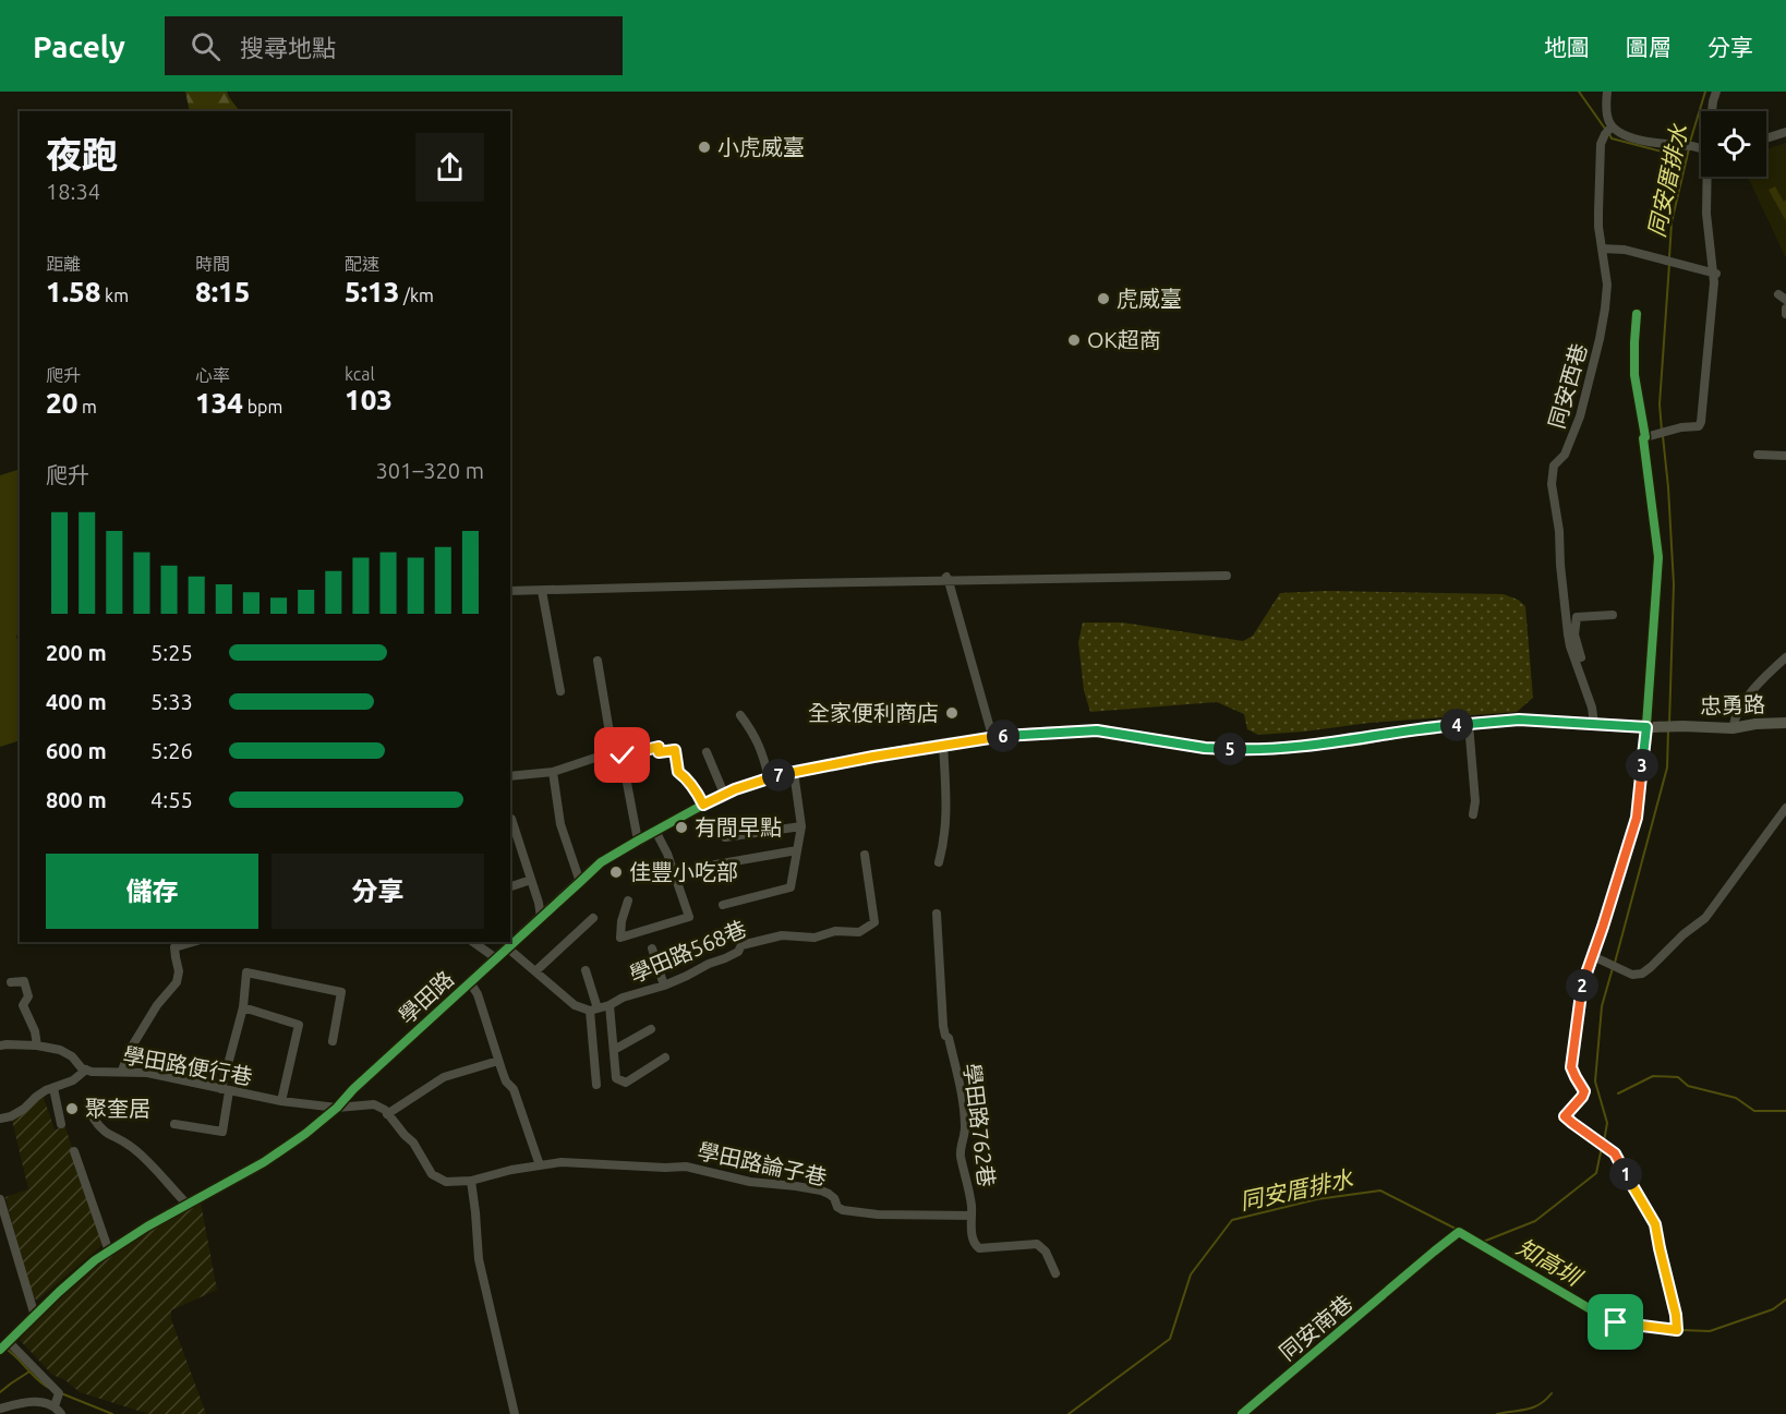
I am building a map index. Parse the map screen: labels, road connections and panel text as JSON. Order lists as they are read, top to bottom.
{
  "streets": {
    "main road": ["忠勇路", "學田路"],
    "street": [
      "同安西巷",
      "學田路568巷",
      "學田路便行巷",
      "學田路762巷",
      "學田路論子巷",
      "同安南巷"
    ]
  },
  "crossings": [
    ["忠勇路", "同安南巷"],
    ["學田路", "學田路便行巷"],
    ["學田路762巷", "學田路論子巷"]
  ],
  "water": ["同安厝排水", "知高圳"],
  "places": [
    "小虎威臺",
    "虎威臺",
    "OK超商",
    "全家便利商店",
    "有間早點",
    "佳豐小吃部",
    "聚奎居"
  ],
  "page": {
    "header": "Pacely",
    "search": "搜尋地點",
    "nav": ["地圖", "圖層", "分享"],
    "heading": ["夜跑", "18:34"],
    "stats": [
      ["距離", "1.58 km"],
      ["時間", "8:15"],
      ["配速", "5:13 /km"],
      ["爬升", "20 m"],
      ["心率", "134 bpm"],
      ["kcal", "103"]
    ],
    "chart": ["爬升", "301–320 m"],
    "list": [
      {
        "name": "200 m",
        "note": "5:25"
      },
      {
        "name": "400 m",
        "note": "5:33"
      },
      {
        "name": "600 m",
        "note": "5:26"
      },
      {
        "name": "800 m",
        "note": "4:55"
      }
    ],
    "pins": [
      "4",
      "6",
      "5",
      "3",
      "7",
      "2",
      "1"
    ],
    "buttons": ["儲存", "分享"]
  }
}
